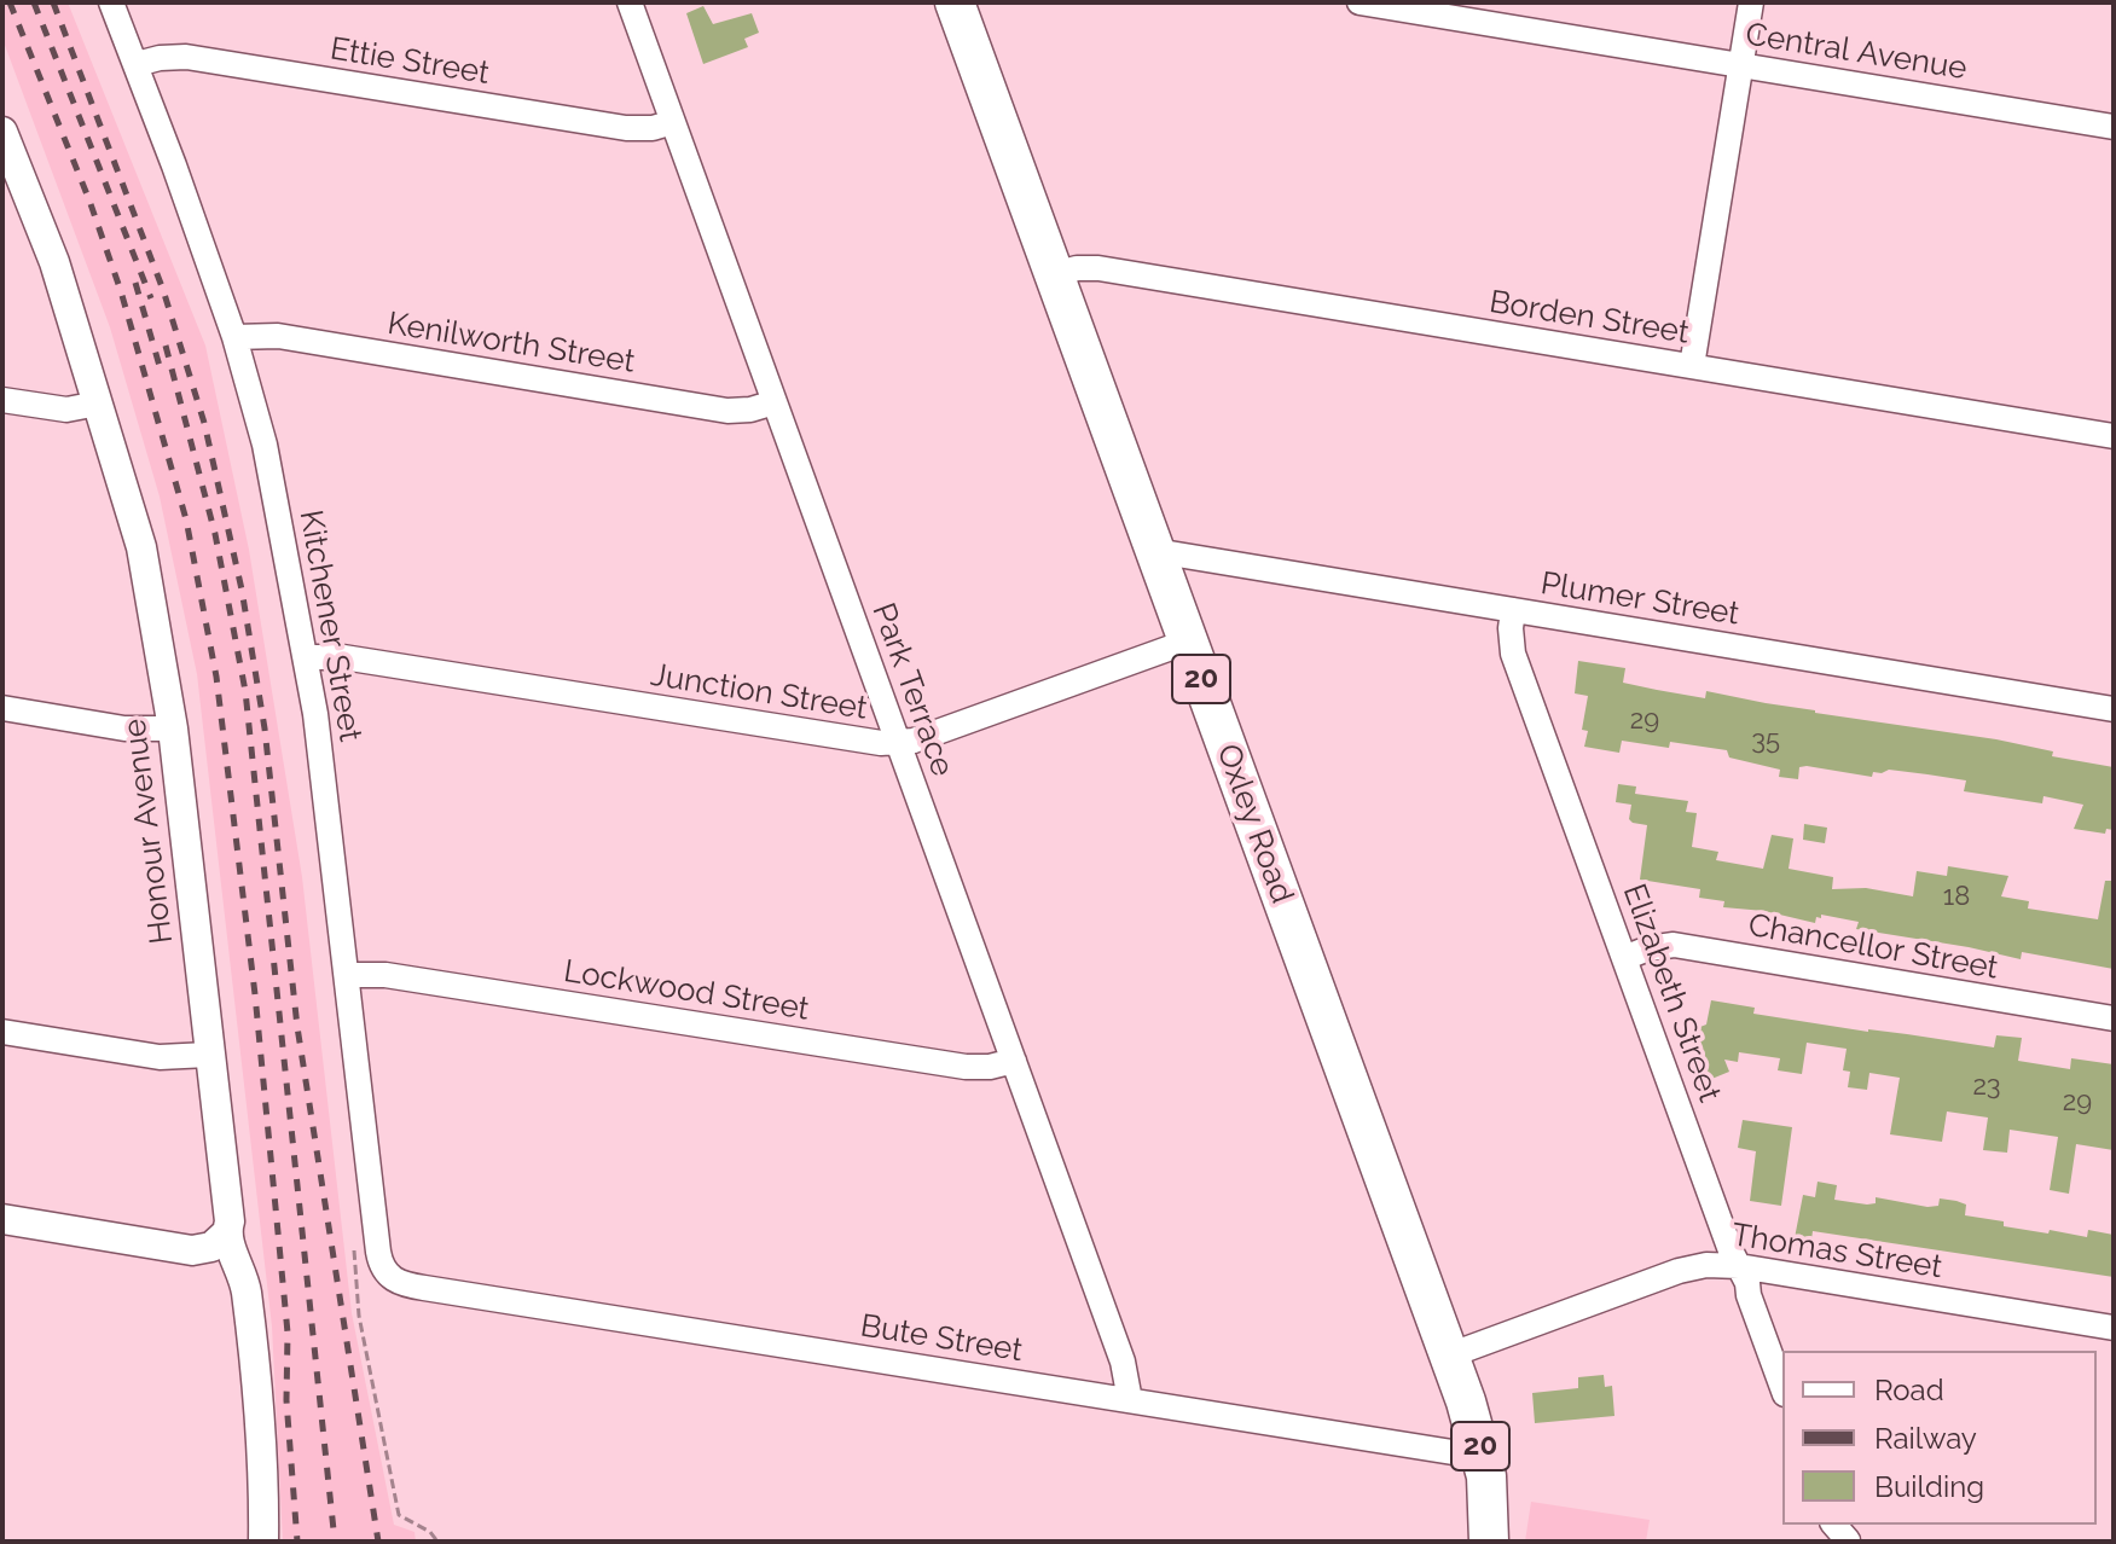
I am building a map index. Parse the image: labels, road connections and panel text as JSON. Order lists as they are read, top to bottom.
{
  "streets": {
    "main road": ["20", "Oxley Road"],
    "street": [
      "Central Avenue",
      "Ettie Street",
      "Borden Street",
      "Kenilworth Street",
      "Plumer Street",
      "Kitchener Street",
      "Park Terrace",
      "Junction Street",
      "Honour Avenue",
      "Chancellor Street",
      "Lockwood Street",
      "Elizabeth Street",
      "Thomas Street",
      "Bute Street"
    ]
  },
  "crossings": [
    ["Ettie Street", "Kitchener Street"],
    ["Ettie Street", "Park Terrace"],
    ["Borden Street", "Oxley Road"],
    ["Kenilworth Street", "Kitchener Street"],
    ["Kenilworth Street", "Park Terrace"],
    ["Plumer Street", "Oxley Road"],
    ["Plumer Street", "Elizabeth Street"],
    ["Kitchener Street", "Junction Street"],
    ["Kitchener Street", "Lockwood Street"],
    ["Kitchener Street", "Bute Street"],
    ["Park Terrace", "Junction Street"],
    ["Park Terrace", "Lockwood Street"],
    ["Park Terrace", "Bute Street"],
    ["Junction Street", "Oxley Road"],
    ["Oxley Road", "Thomas Street"],
    ["Oxley Road", "Bute Street"],
    ["Chancellor Street", "Elizabeth Street"],
    ["Elizabeth Street", "Thomas Street"]
  ],
  "house_numbers": [
    "29",
    "35",
    "18",
    "23",
    "29"
  ],
  "legend": ["Road", "Railway", "Building"]
}
